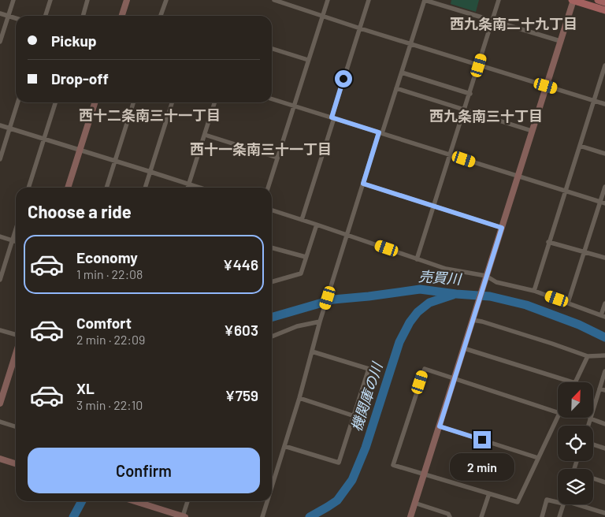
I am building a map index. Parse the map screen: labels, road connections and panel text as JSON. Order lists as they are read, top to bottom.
{
  "districts": [
    "西九条南二十九丁目",
    "西十二条南三十一丁目",
    "西九条南三十丁目",
    "西十一条南三十一丁目"
  ],
  "water": ["売買川", "機関庫の川"],
  "north": "top right",
  "page": {
    "banner": ["Pickup", "Drop-off"],
    "heading": "Choose a ride",
    "list": [
      {
        "name": "Economy",
        "note": "1 min · 22:08",
        "value": "¥446"
      },
      {
        "name": "Comfort",
        "note": "2 min · 22:09",
        "value": "¥603"
      },
      {
        "name": "XL",
        "note": "3 min · 22:10",
        "value": "¥759"
      }
    ],
    "buttons": "Confirm",
    "bubble": "2 min"
  }
}
